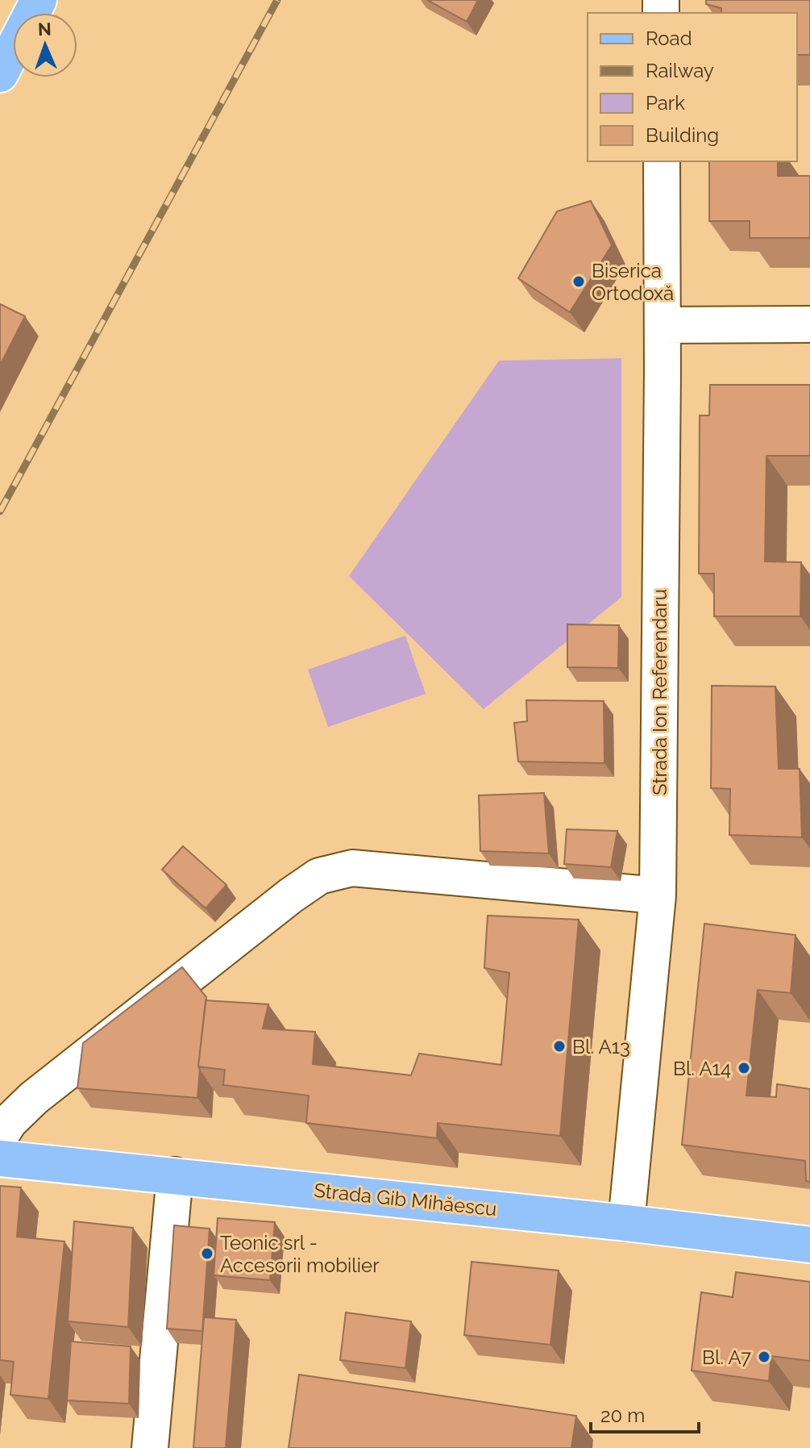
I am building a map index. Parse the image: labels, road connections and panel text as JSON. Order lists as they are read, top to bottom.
{
  "streets": {
    "main road": ["Strada Gib Mihăescu"],
    "street": ["Strada Ion Referendaru"]
  },
  "crossings": [
    ["Strada Ion Referendaru", "Strada Gib Mihăescu"]
  ],
  "places": [
    "Biserica Ortodoxă",
    "Bl. A13",
    "Bl. A14",
    "Teonic srl - Accesorii mobilier",
    "Bl. A7"
  ],
  "legend": [
    "Road",
    "Railway",
    "Park",
    "Building"
  ],
  "scale_bar": "20 m",
  "north": "top"
}
